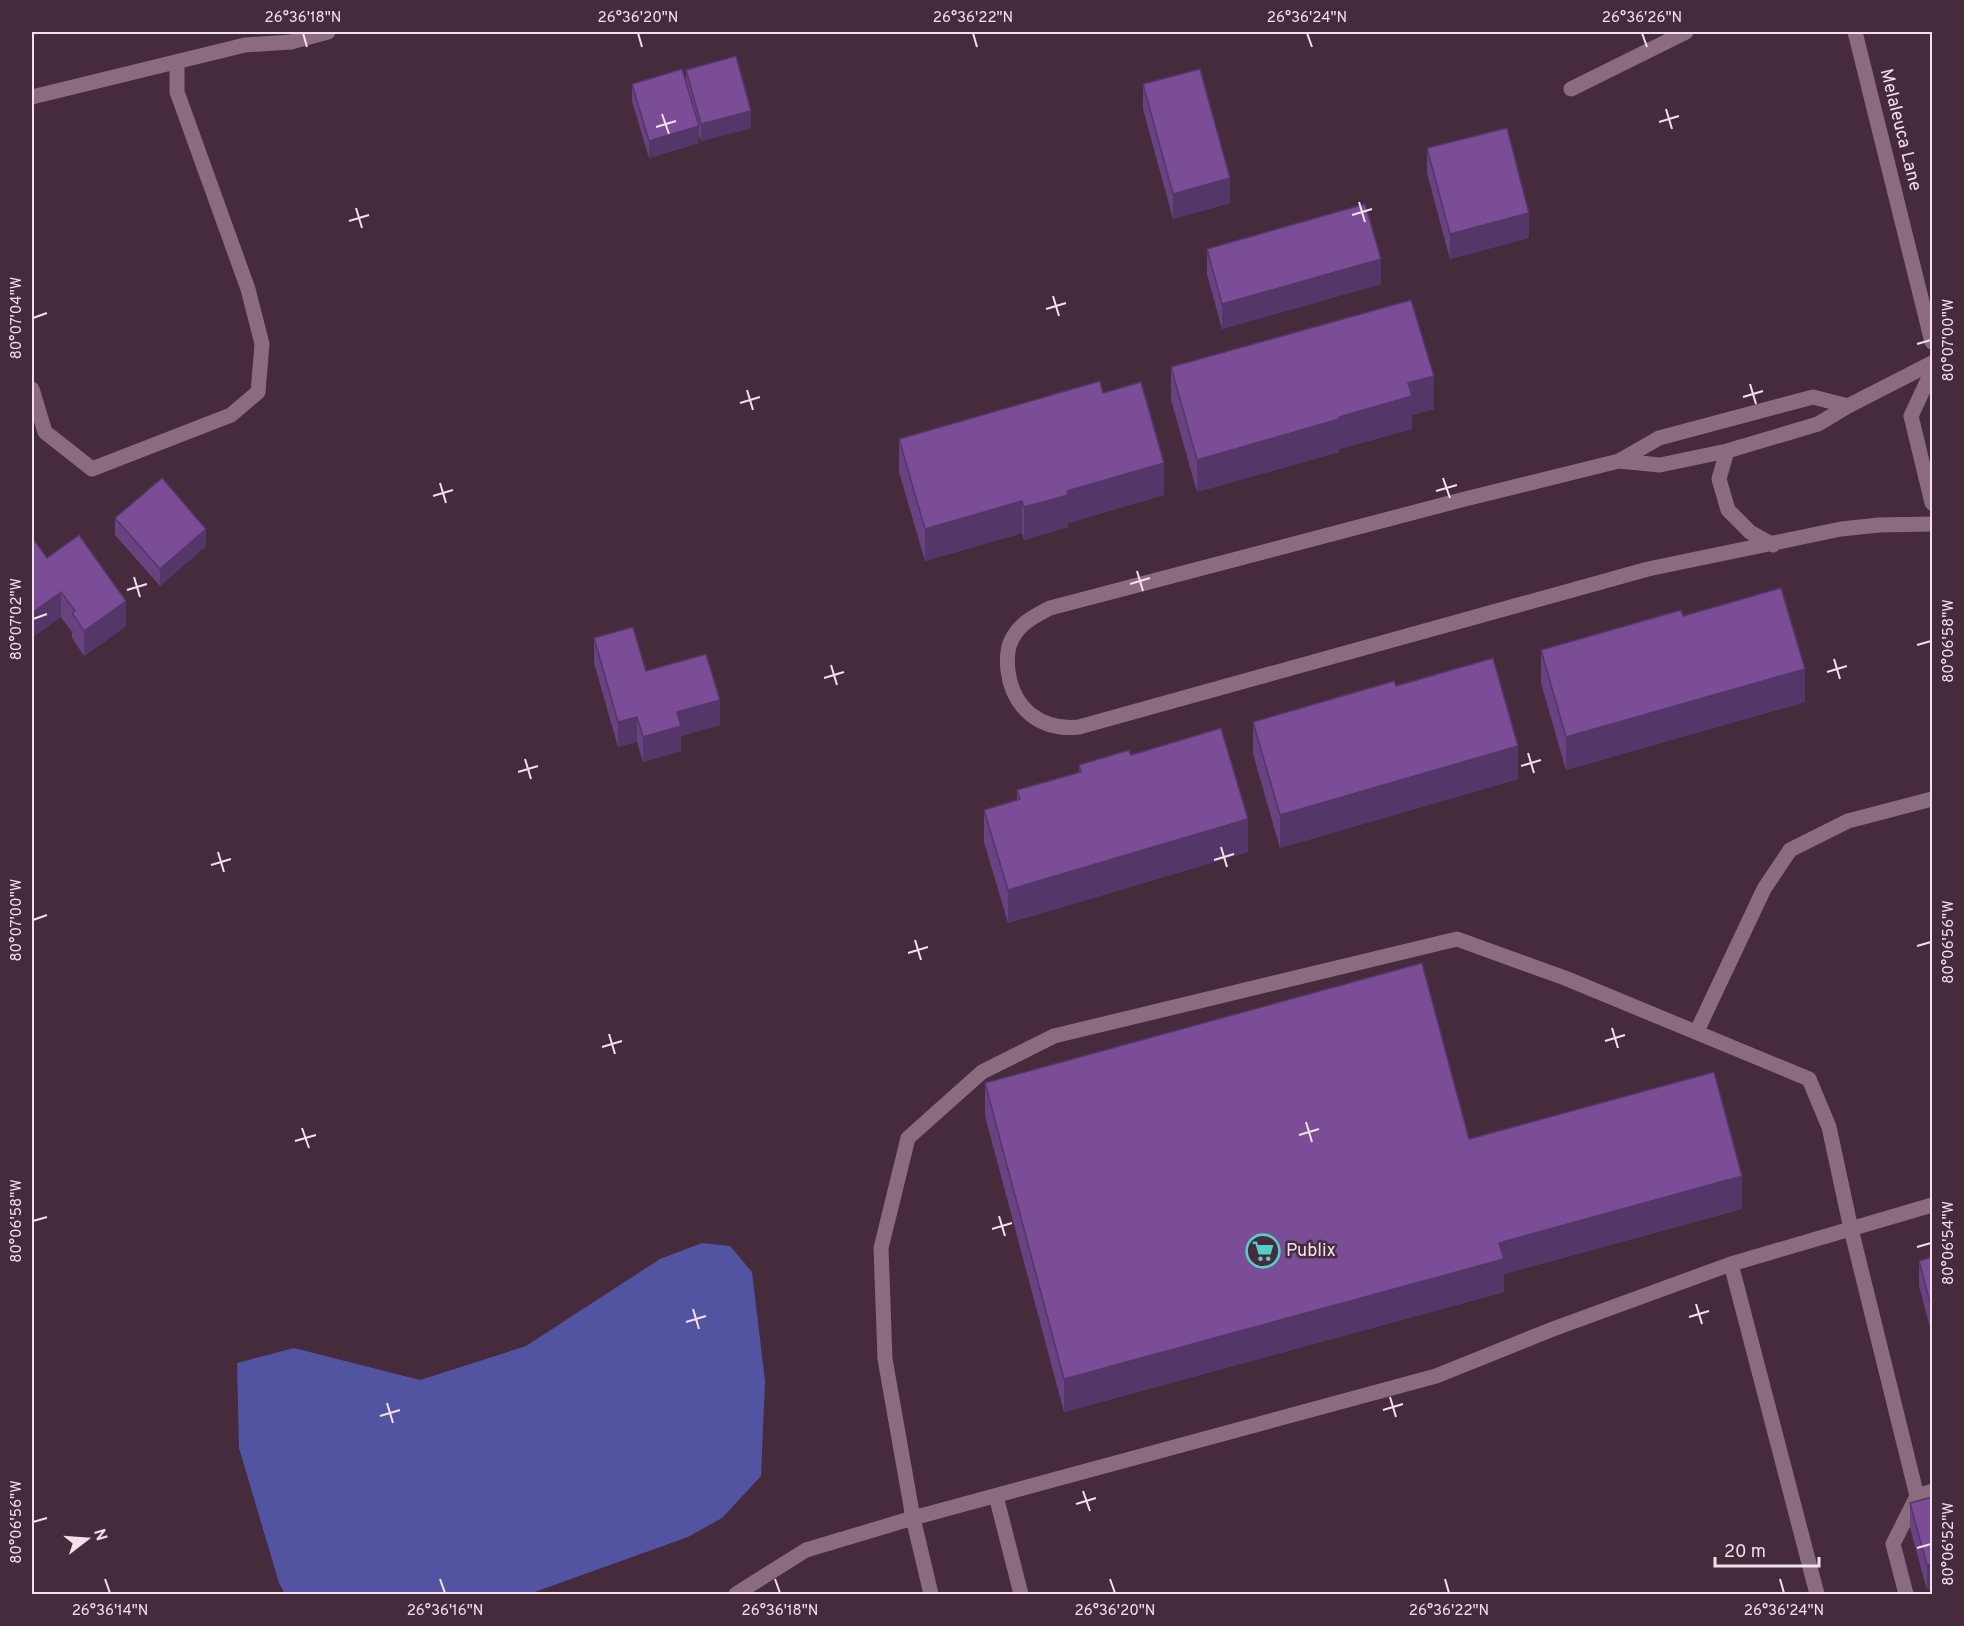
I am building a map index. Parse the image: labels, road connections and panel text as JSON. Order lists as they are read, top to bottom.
{
  "streets": {
    "street": ["Melaleuca Lane"]
  },
  "places": {
    "supermarket": ["Publix"]
  },
  "scale_bar": "20 m",
  "north": "right",
  "coordinates": [
    "26°36'18\"N",
    "26°36'20\"N",
    "26°36'22\"N",
    "26°36'24\"N",
    "26°36'26\"N",
    "80°07'04\"W",
    "80°07'00\"W",
    "80°07'02\"W",
    "80°06'58\"W",
    "80°06'56\"W",
    "80°06'54\"W",
    "80°06'52\"W",
    "26°36'14\"N",
    "26°36'16\"N"
  ]
}
